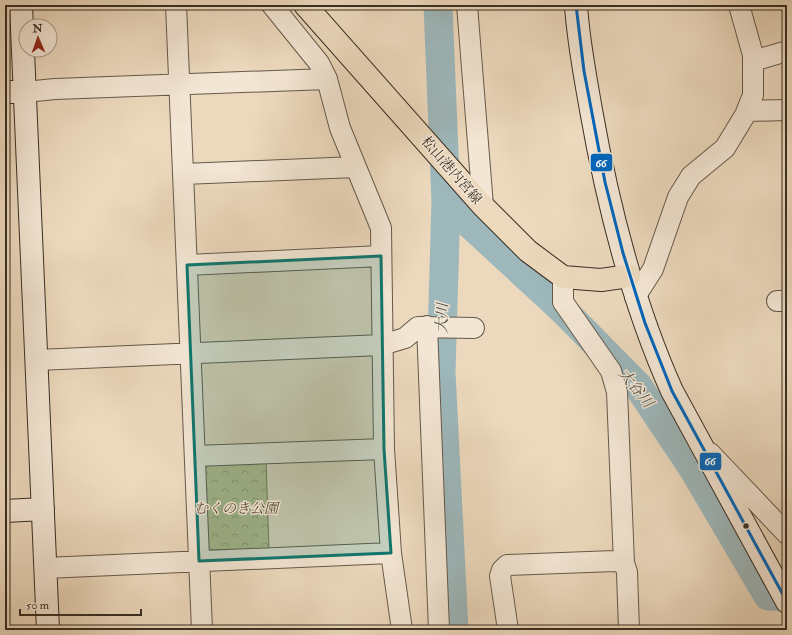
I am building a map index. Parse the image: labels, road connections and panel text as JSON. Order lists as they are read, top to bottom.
{
  "streets": {
    "main road": ["松山港内宮線"]
  },
  "water": ["大川", "大谷川"],
  "parks": ["むくのき公園"],
  "lines": ["transit line 66"],
  "scale_bar": "50 m",
  "north": "top"
}
